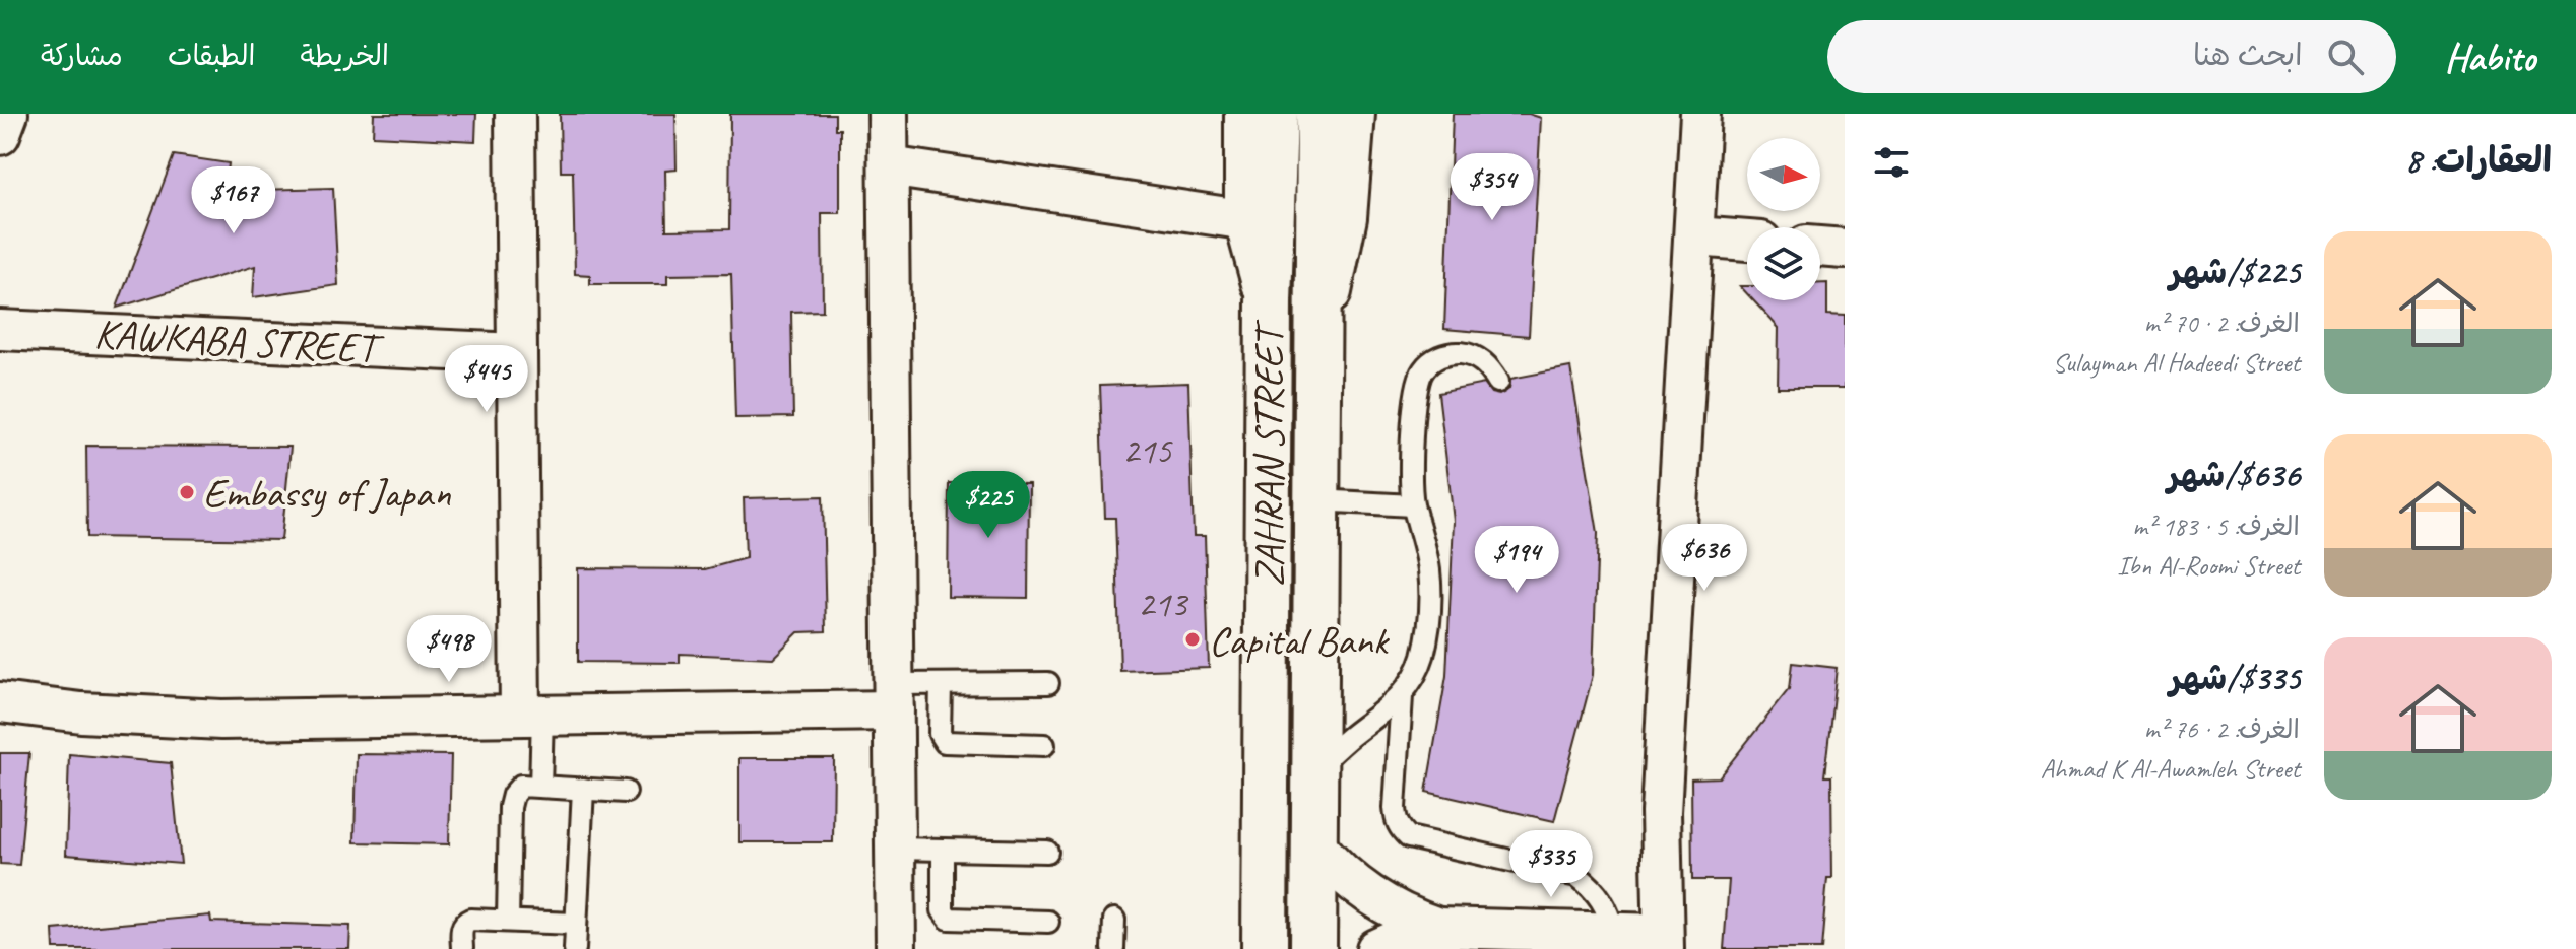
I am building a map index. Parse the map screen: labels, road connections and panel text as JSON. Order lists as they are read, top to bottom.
{
  "streets": {
    "main road": ["ZAHRAN STREET"],
    "street": ["KAWKABA STREET"]
  },
  "places": ["Embassy of Japan", "Capital Bank"],
  "house_numbers": ["215", "213"],
  "north": "right",
  "page": {
    "header": "Habito",
    "search": "ابحث هنا",
    "nav": ["الخريطة", "الطبقات", "مشاركة"],
    "heading": "العقارات: 8",
    "price": [
      "$354",
      "$167",
      "$445",
      "$225",
      "$636",
      "$194",
      "$498",
      "$335"
    ],
    "list": [
      {
        "name": "$225/شهر",
        "note": "الغرف: 2 · 70 m² · Sulayman Al Hadeedi Street"
      },
      {
        "name": "$636/شهر",
        "note": "الغرف: 5 · 183 m² · Ibn Al-Roomi Street"
      },
      {
        "name": "$335/شهر",
        "note": "الغرف: 2 · 76 m² · Ahmad K Al-Awamleh Street"
      }
    ]
  }
}
